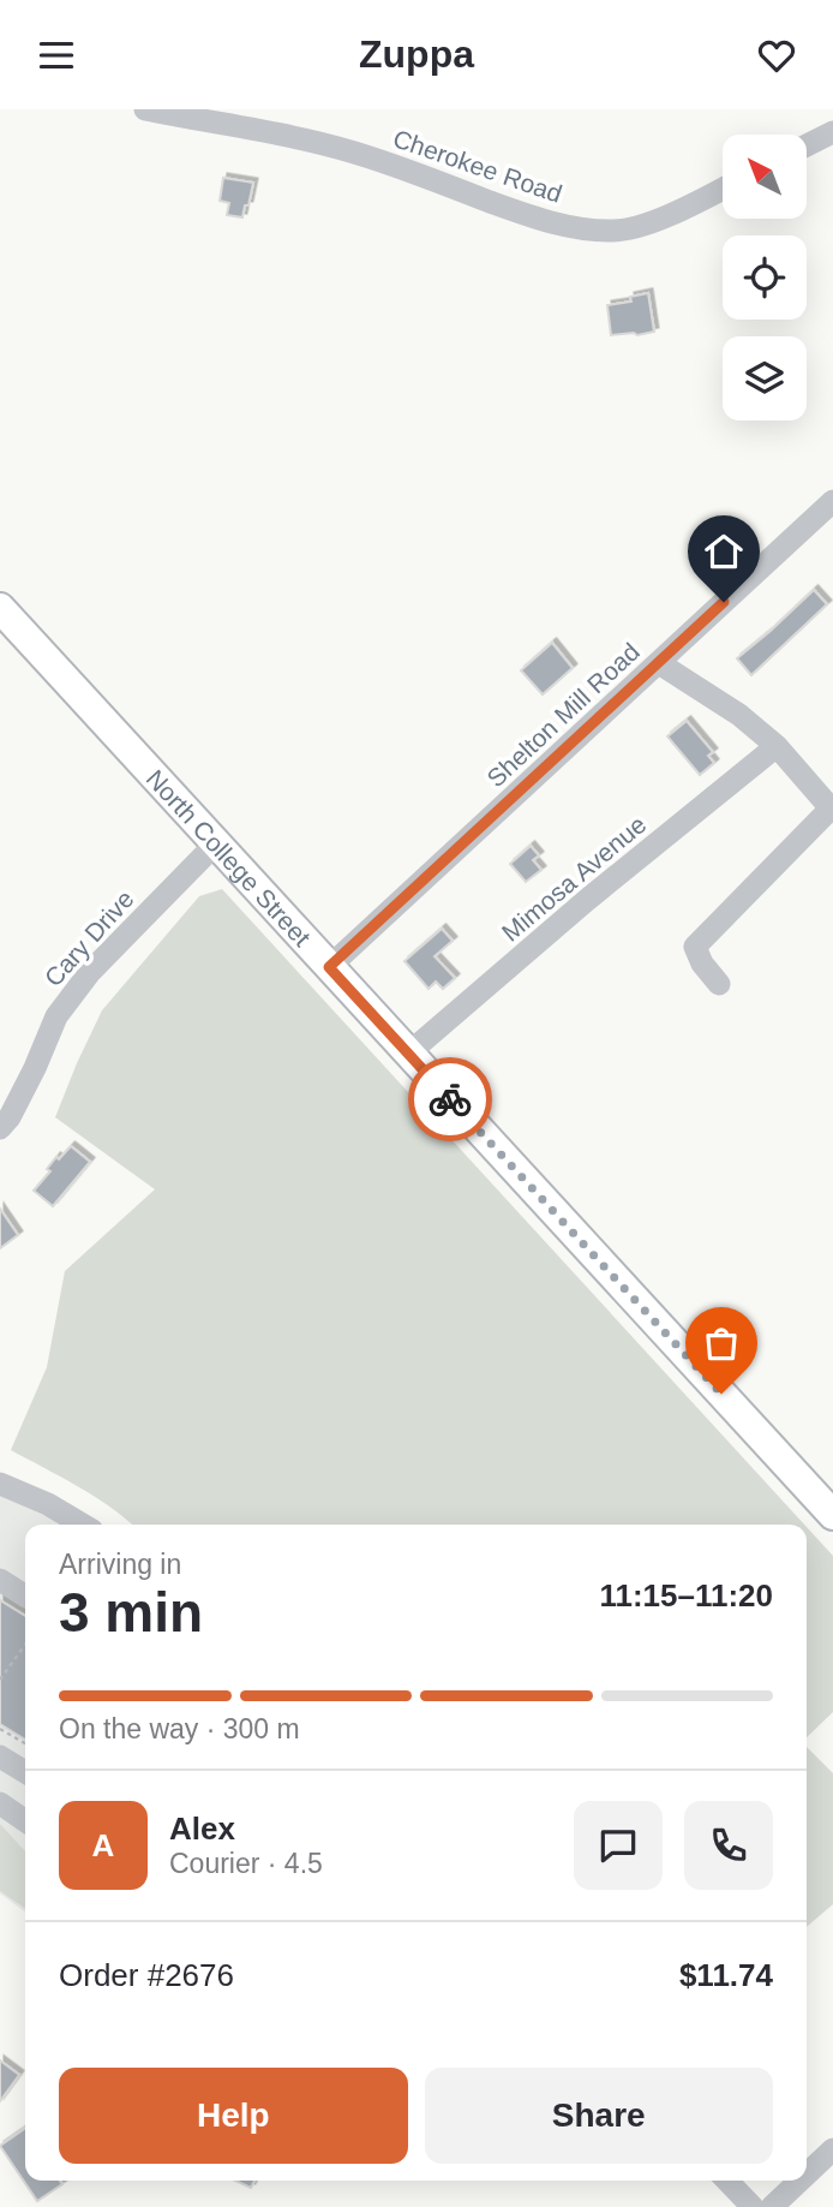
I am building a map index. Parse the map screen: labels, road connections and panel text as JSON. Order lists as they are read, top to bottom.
{
  "streets": {
    "main road": ["North College Street"],
    "street": [
      "Cherokee Road",
      "Shelton Mill Road",
      "Mimosa Avenue",
      "Cary Drive"
    ]
  },
  "crossings": [
    ["Shelton Mill Road", "North College Street"],
    ["North College Street", "Mimosa Avenue"],
    ["North College Street", "Cary Drive"]
  ],
  "north": "top left",
  "page": {
    "header": "Zuppa",
    "heading": ["3 min", "Arriving in", "11:15–11:20"],
    "panel": [
      "Alex",
      "Courier · 4.5",
      "Order #2676",
      "$11.74"
    ],
    "bar": "On the way · 300 m",
    "round": "A",
    "buttons": ["Help", "Share"]
  }
}
